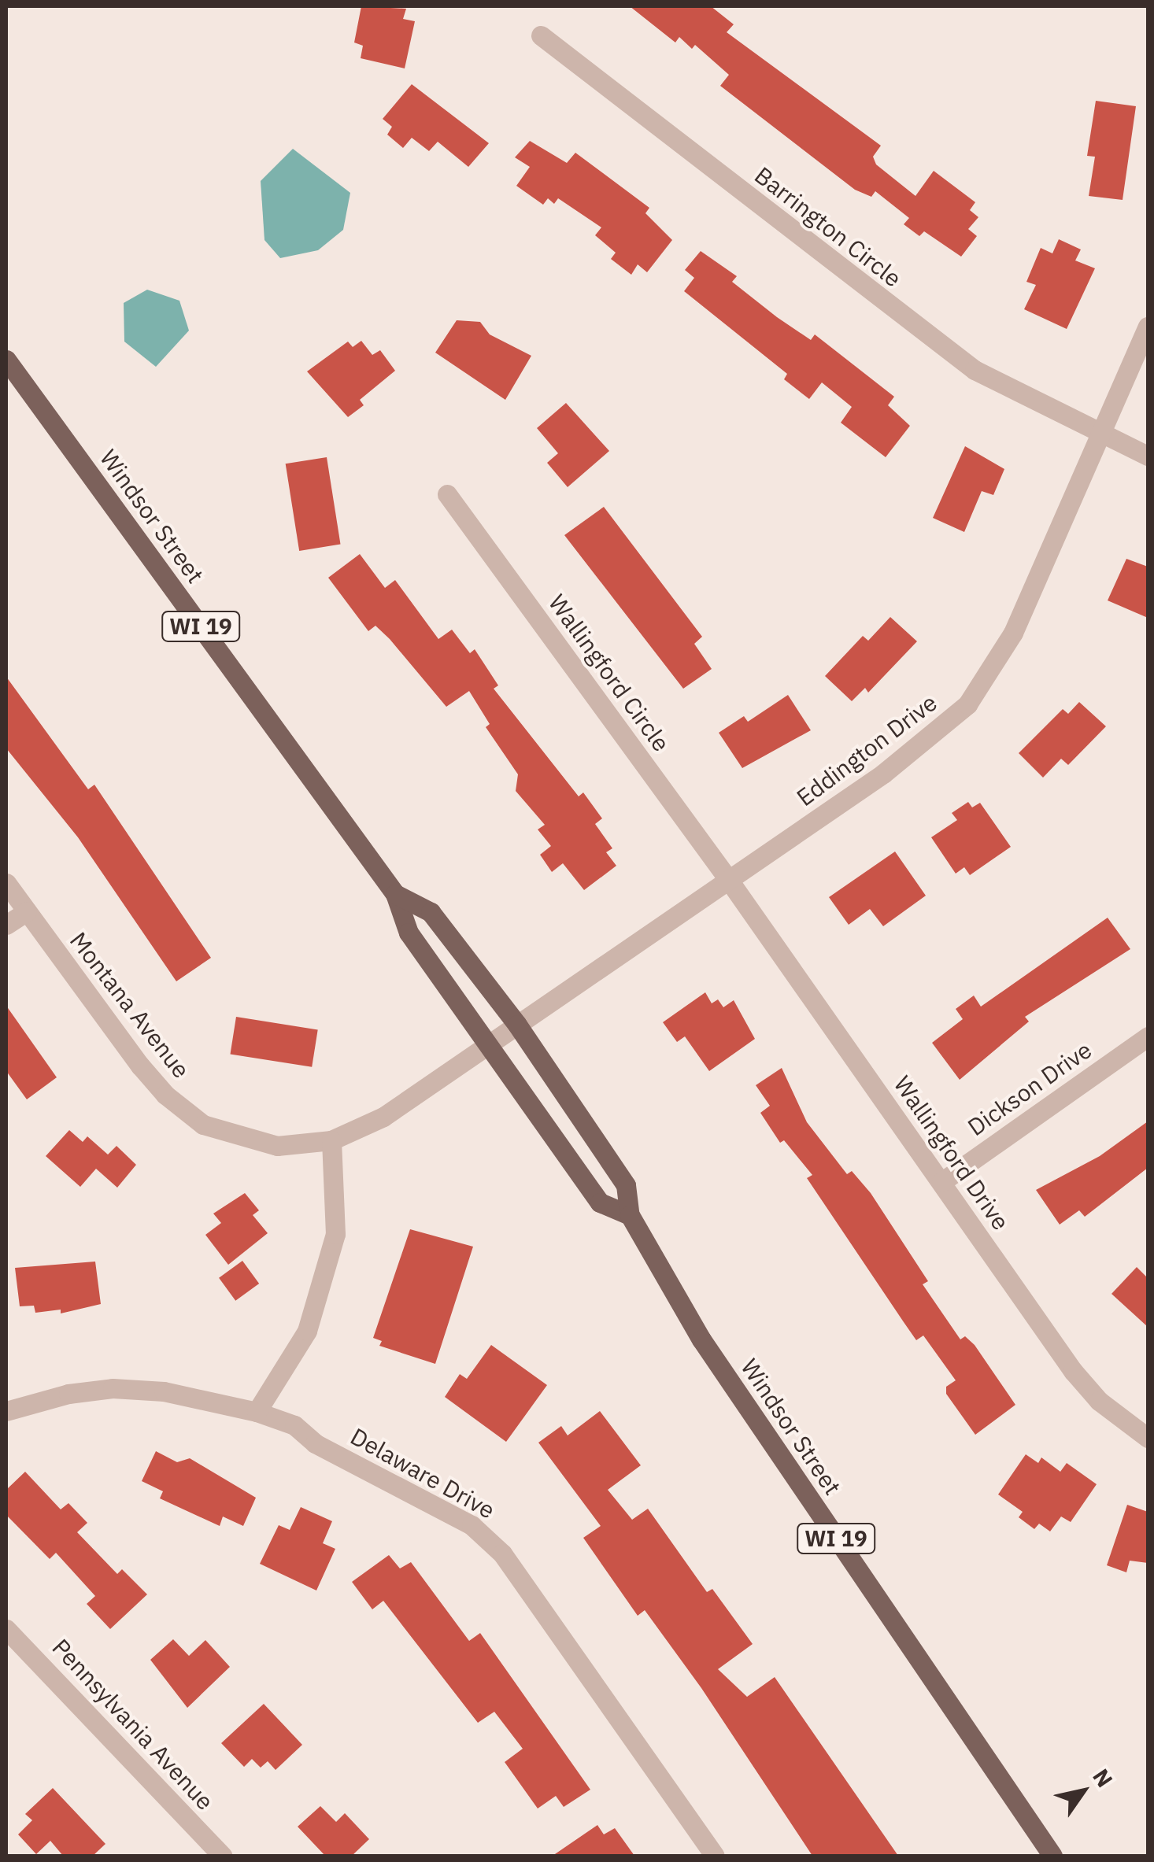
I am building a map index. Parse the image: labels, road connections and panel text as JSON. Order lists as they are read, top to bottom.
{
  "streets": {
    "main road": ["Windsor Street", "WI 19"],
    "street": [
      "Barrington Circle",
      "Wallingford Circle",
      "Eddington Drive",
      "Montana Avenue",
      "Dickson Drive",
      "Wallingford Drive",
      "Delaware Drive",
      "Pennsylvania Avenue"
    ]
  },
  "crossings": [
    ["Barrington Circle", "Eddington Drive"],
    ["Windsor Street", "Eddington Drive"],
    ["Windsor Street", "Montana Avenue"],
    ["Wallingford Circle", "Eddington Drive"],
    ["Wallingford Circle", "Wallingford Drive"],
    ["Eddington Drive", "Montana Avenue"],
    ["Eddington Drive", "Wallingford Drive"],
    ["Dickson Drive", "Wallingford Drive"]
  ],
  "north": "top right"
}
